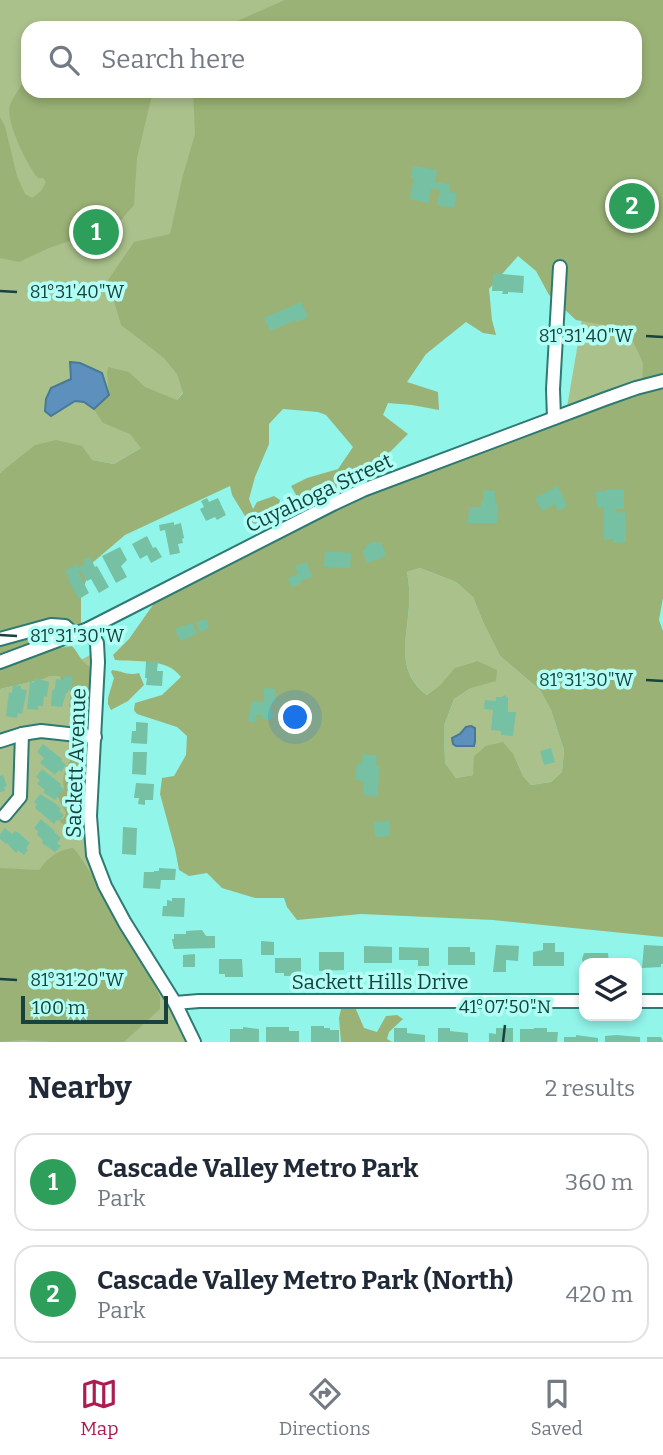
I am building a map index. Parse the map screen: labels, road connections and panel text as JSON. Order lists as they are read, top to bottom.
{
  "streets": {
    "street": ["Cuyahoga Street", "Sackett Avenue", "Sackett Hills Drive"]
  },
  "crossings": [
    ["Cuyahoga Street", "Sackett Avenue"],
    ["Sackett Avenue", "Sackett Hills Drive"]
  ],
  "scale_bar": "100 m",
  "page": {
    "search": "Search here",
    "pins": ["2", "1"],
    "scale": "100 m",
    "heading": ["Nearby", "2 results"],
    "list": [
      {
        "mark": "1",
        "name": "Cascade Valley Metro Park",
        "note": "Park",
        "value": "360 m"
      },
      {
        "mark": "2",
        "name": "Cascade Valley Metro Park (North)",
        "note": "Park",
        "value": "420 m"
      }
    ],
    "nav": ["Map", "Directions", "Saved"]
  },
  "coordinates": [
    "81°31'40\"W",
    "81°31'30\"W",
    "81°31'20\"W",
    "41°07'50\"N"
  ]
}
